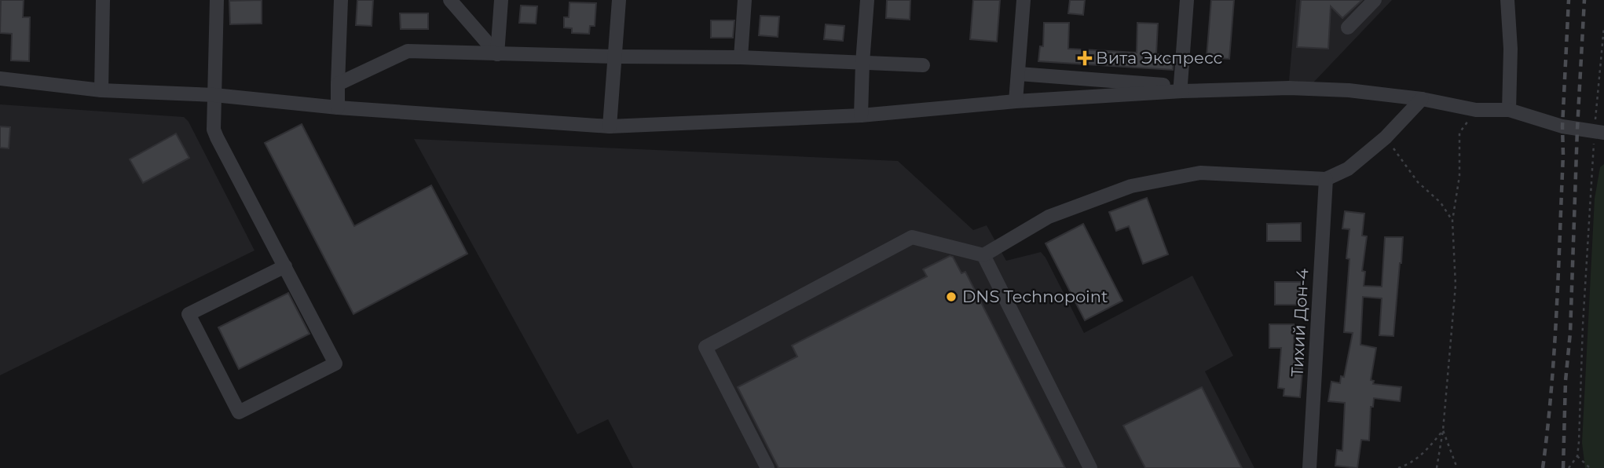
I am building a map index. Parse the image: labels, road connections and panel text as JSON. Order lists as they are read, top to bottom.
{
  "streets": {
    "street": ["Тихий Дон-4"]
  },
  "places": {
    "health": ["Вита Экспресс"],
    "other": ["DNS Technopoint"]
  }
}
